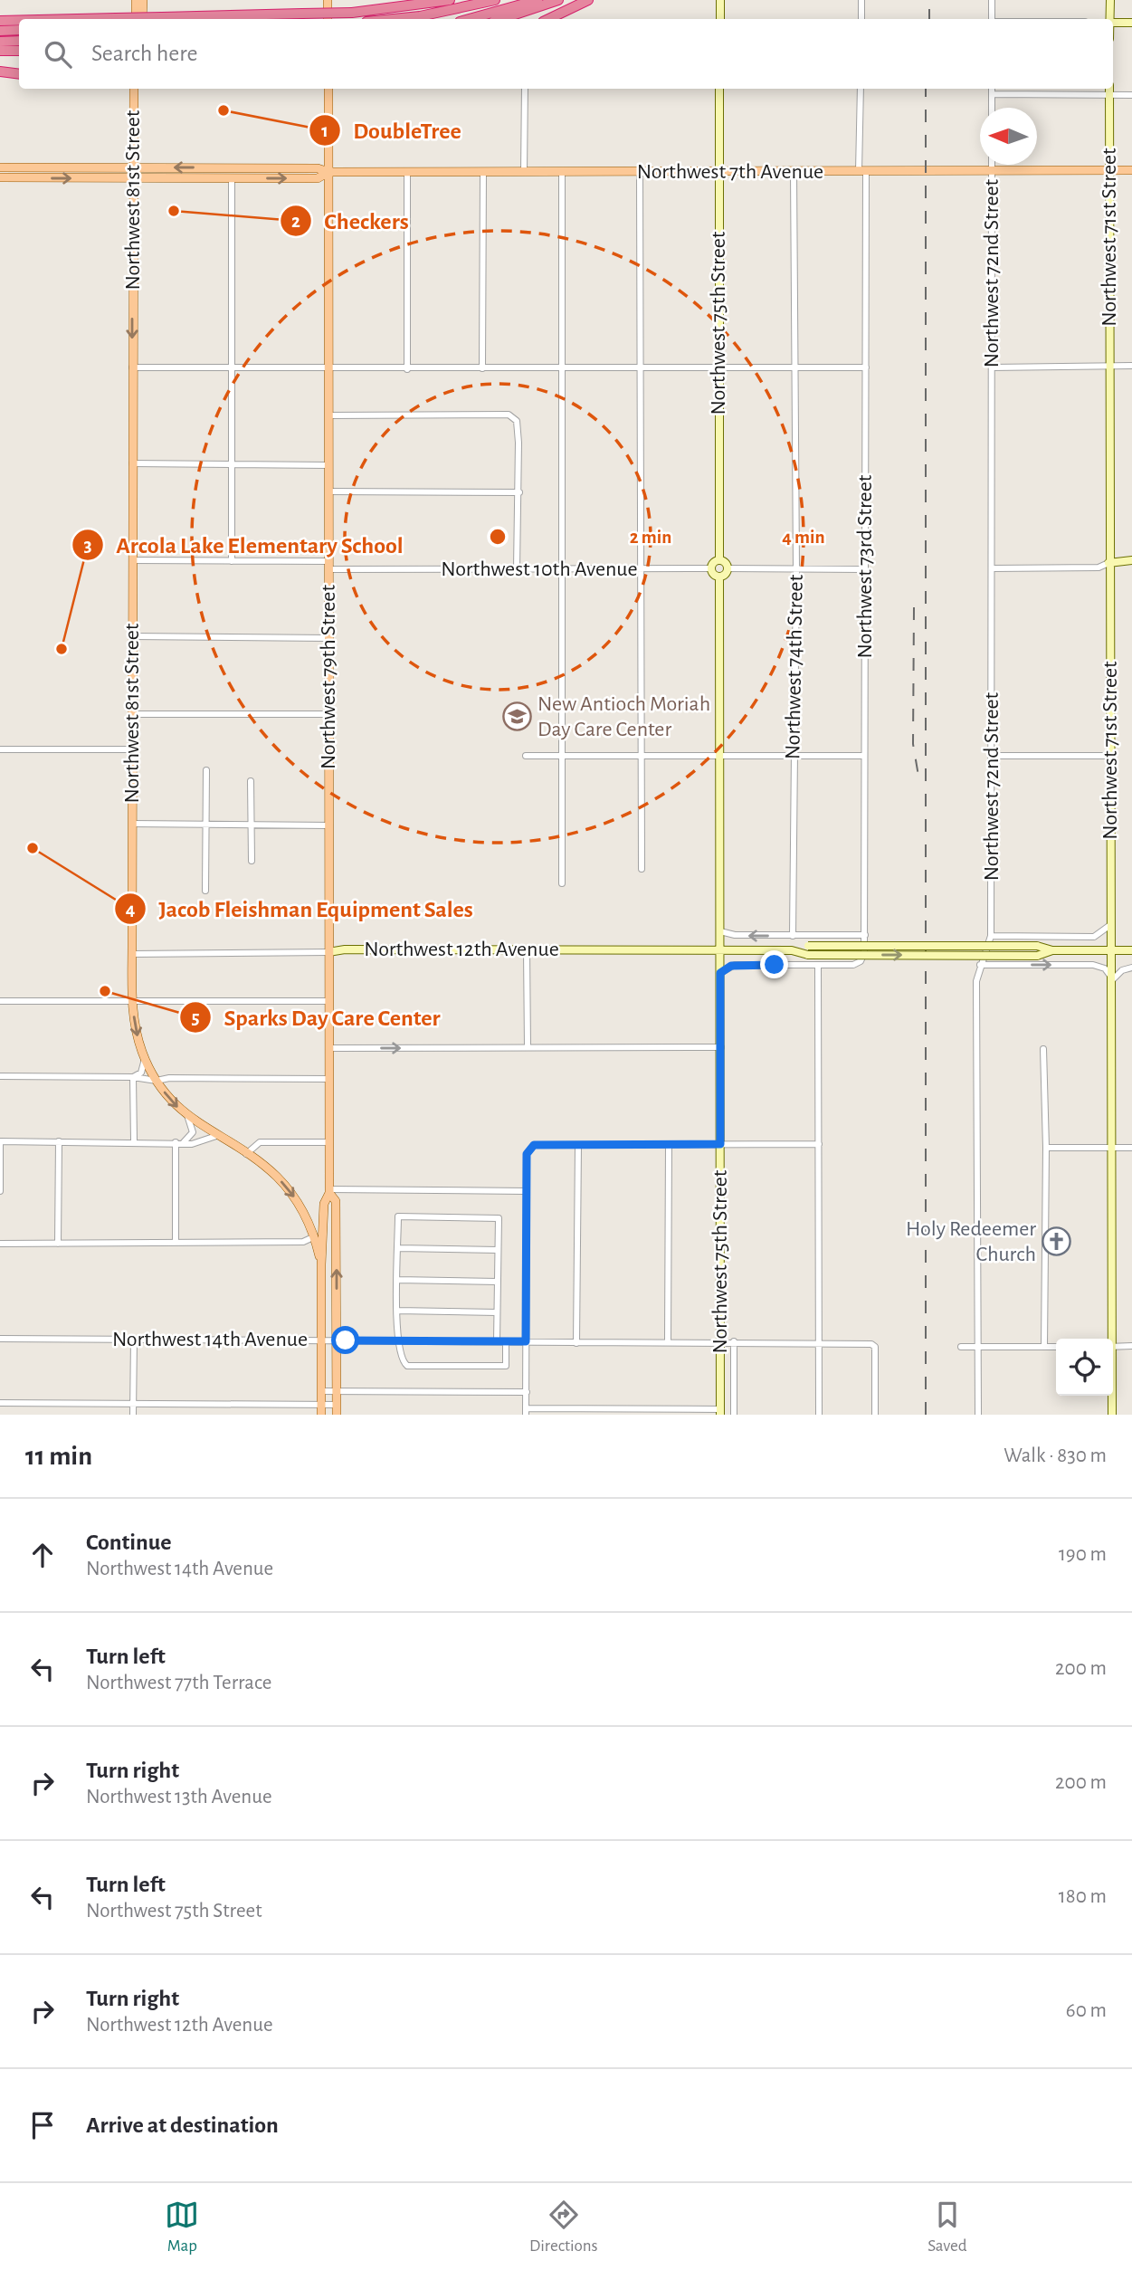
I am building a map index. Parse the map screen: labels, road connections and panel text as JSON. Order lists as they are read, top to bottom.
{
  "streets": {
    "main road": ["Northwest 7th Avenue", "Northwest 81st Street", "Northwest 79th Street"],
    "street": [
      "Northwest 71st Street",
      "Northwest 72nd Street",
      "Northwest 75th Street",
      "Northwest 73rd Street",
      "Northwest 10th Avenue",
      "Northwest 74th Street",
      "Northwest 12th Avenue",
      "Northwest 14th Avenue"
    ]
  },
  "crossings": [
    ["Northwest 7th Avenue", "Northwest 81st Street"],
    ["Northwest 7th Avenue", "Northwest 71st Street"],
    ["Northwest 7th Avenue", "Northwest 72nd Street"],
    ["Northwest 7th Avenue", "Northwest 75th Street"],
    ["Northwest 7th Avenue", "Northwest 73rd Street"],
    ["Northwest 7th Avenue", "Northwest 74th Street"],
    ["Northwest 7th Avenue", "Northwest 79th Street"],
    ["Northwest 81st Street", "Northwest 10th Avenue"],
    ["Northwest 81st Street", "Northwest 79th Street"],
    ["Northwest 81st Street", "Northwest 12th Avenue"],
    ["Northwest 71st Street", "Northwest 12th Avenue"],
    ["Northwest 75th Street", "Northwest 10th Avenue"],
    ["Northwest 75th Street", "Northwest 12th Avenue"],
    ["Northwest 75th Street", "Northwest 14th Avenue"],
    ["Northwest 10th Avenue", "Northwest 79th Street"],
    ["Northwest 79th Street", "Northwest 12th Avenue"],
    ["Northwest 79th Street", "Northwest 14th Avenue"]
  ],
  "places": {
    "other": [
      "DoubleTree",
      "Checkers",
      "Arcola Lake Elementary School",
      "Jacob Fleishman Equipment Sales",
      "Sparks Day Care Center"
    ],
    "school or university": ["New Antioch Moriah Day Care Center"],
    "church": ["Holy Redeemer Church"]
  },
  "north": "left",
  "page": {
    "search": "Search here",
    "heading": ["11 min", "Walk · 830 m"],
    "list": [
      ["Continue", "Northwest 14th Avenue", "190 m"],
      ["Turn left", "Northwest 77th Terrace", "200 m"],
      ["Turn right", "Northwest 13th Avenue", "200 m"],
      ["Turn left", "Northwest 75th Street", "180 m"],
      ["Turn right", "Northwest 12th Avenue", "60 m"],
      "Arrive at destination"
    ],
    "nav": ["Map", "Directions", "Saved"]
  },
  "rings": ["2 min", "4 min"]
}
